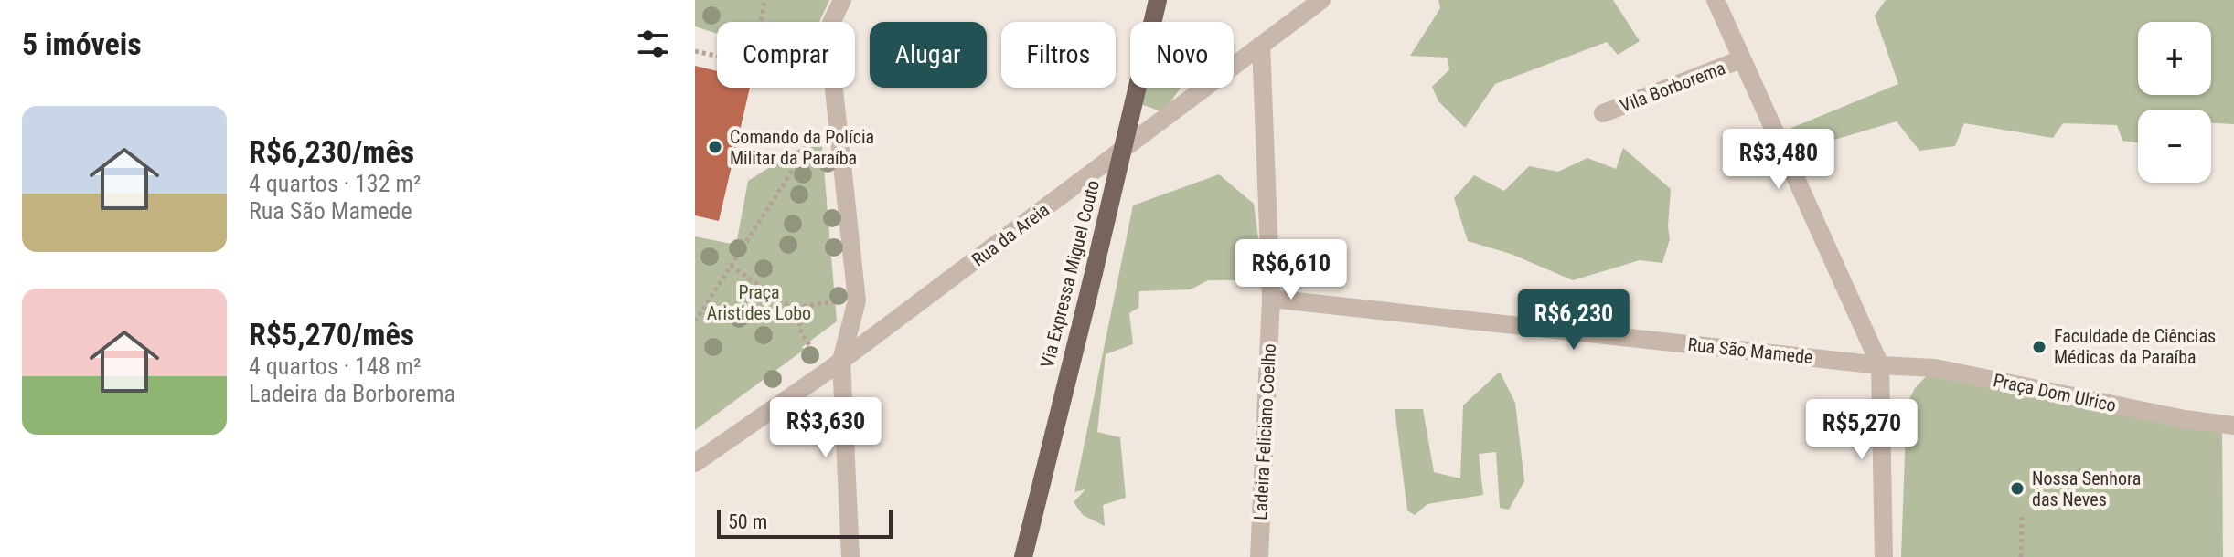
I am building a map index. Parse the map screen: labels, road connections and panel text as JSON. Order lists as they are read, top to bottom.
{
  "streets": {
    "main road": ["Via Expressa Miguel Couto"],
    "street": [
      "Vila Borborema",
      "Rua da Areia",
      "Rua São Mamede",
      "Praça Dom Ulrico",
      "Ladeira Feliciano Coelho"
    ]
  },
  "crossings": [
    ["Rua da Areia", "Ladeira Feliciano Coelho"],
    ["Rua São Mamede", "Praça Dom Ulrico"],
    ["Rua São Mamede", "Ladeira Feliciano Coelho"]
  ],
  "parks": ["Praça Aristides Lobo"],
  "places": ["Comando da Polícia Militar da Paraíba", "Faculdade de Ciências Médicas da Paraíba", "Nossa Senhora das Neves"],
  "scale_bar": "50 m",
  "page": {
    "heading": "5 imóveis",
    "map_buttons": ["+", "−"],
    "chip": [
      "Comprar",
      "Alugar",
      "Filtros",
      "Novo"
    ],
    "list": [
      {
        "name": "R$6,230/mês",
        "note": "4 quartos · 132 m² · Rua São Mamede"
      },
      {
        "name": "R$5,270/mês",
        "note": "4 quartos · 148 m² · Ladeira da Borborema"
      }
    ],
    "price": [
      "R$3,480",
      "R$6,610",
      "R$6,230",
      "R$3,630",
      "R$5,270"
    ],
    "scale": "50 m"
  }
}
